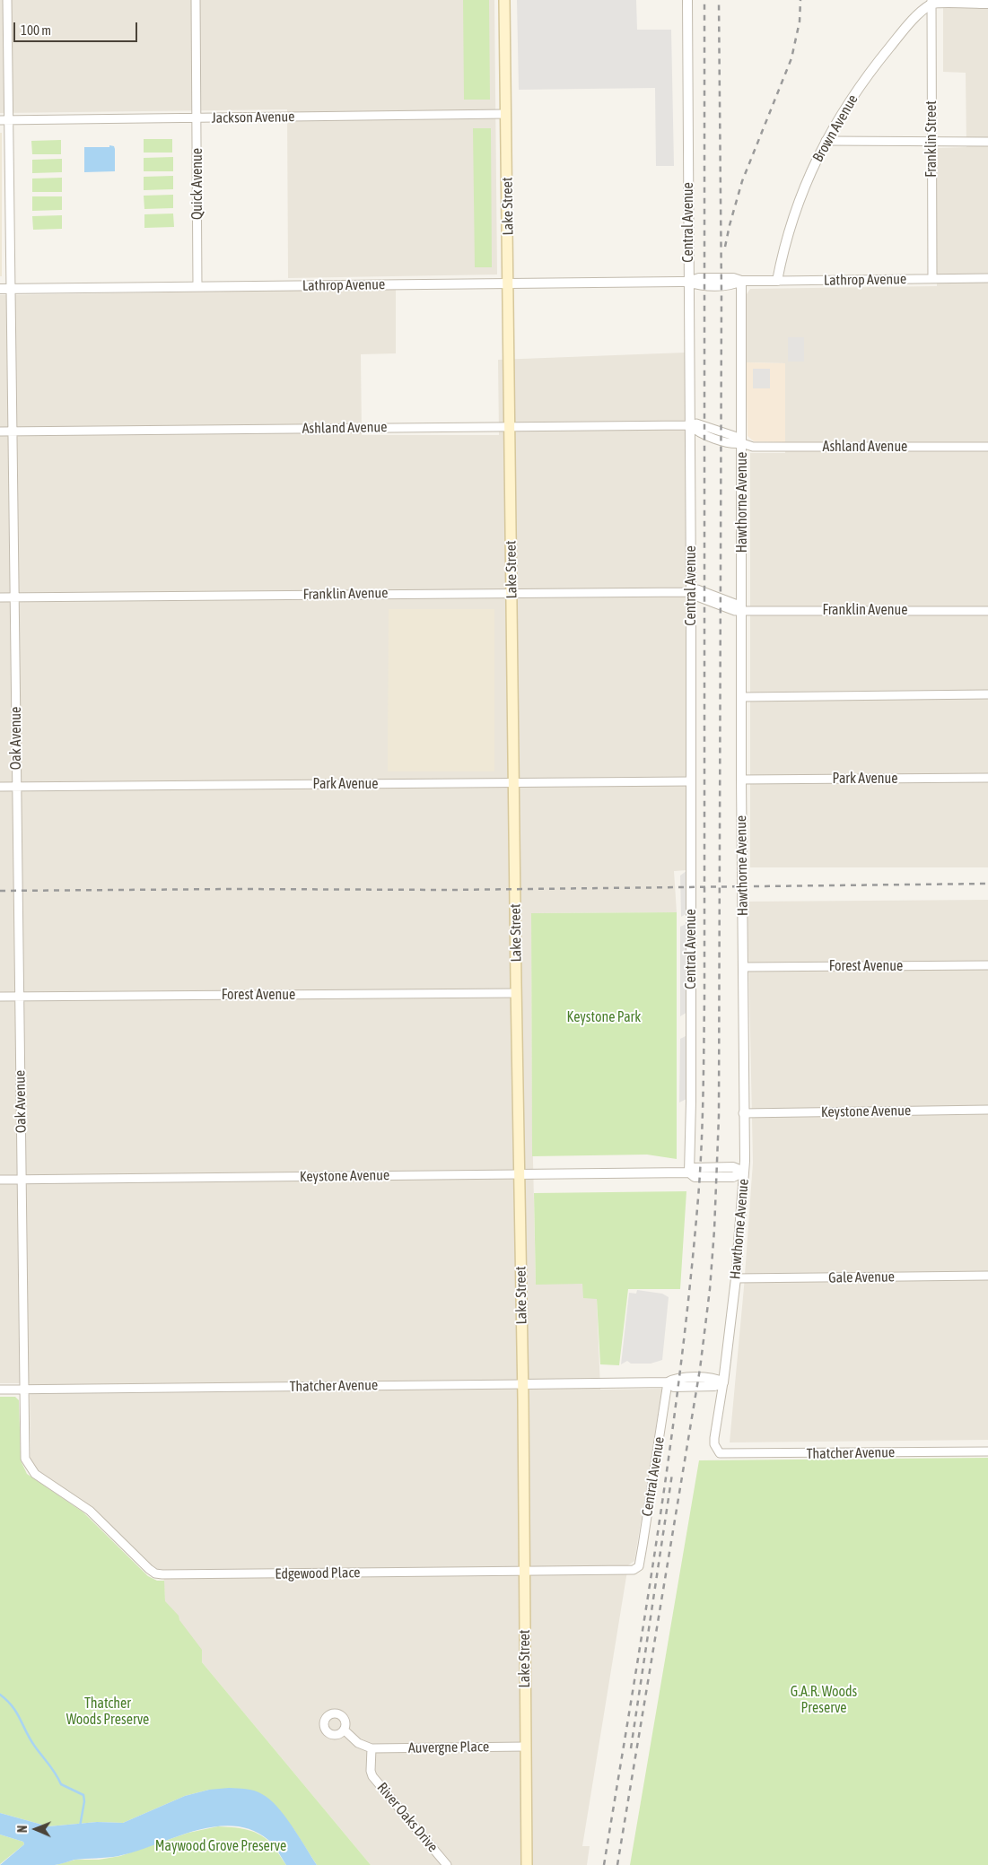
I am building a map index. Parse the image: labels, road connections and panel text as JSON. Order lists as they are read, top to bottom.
{
  "streets": {
    "main road": ["Lake Street"],
    "street": [
      "Jackson Avenue",
      "Brown Avenue",
      "Franklin Street",
      "Quick Avenue",
      "Central Avenue",
      "Lathrop Avenue",
      "Ashland Avenue",
      "Hawthorne Avenue",
      "Franklin Avenue",
      "Oak Avenue",
      "Park Avenue",
      "Forest Avenue",
      "Keystone Avenue",
      "Gale Avenue",
      "Thatcher Avenue",
      "Edgewood Place",
      "Auvergne Place",
      "River Oaks Drive"
    ]
  },
  "crossings": [
    ["Jackson Avenue", "Quick Avenue"],
    ["Jackson Avenue", "Lake Street"],
    ["Jackson Avenue", "Oak Avenue"],
    ["Brown Avenue", "Franklin Street"],
    ["Brown Avenue", "Lathrop Avenue"],
    ["Franklin Street", "Lathrop Avenue"],
    ["Quick Avenue", "Lathrop Avenue"],
    ["Lake Street", "Lathrop Avenue"],
    ["Lake Street", "Ashland Avenue"],
    ["Lake Street", "Franklin Avenue"],
    ["Lake Street", "Park Avenue"],
    ["Lake Street", "Forest Avenue"],
    ["Lake Street", "Keystone Avenue"],
    ["Lake Street", "Thatcher Avenue"],
    ["Lake Street", "Edgewood Place"],
    ["Lake Street", "Auvergne Place"],
    ["Central Avenue", "Lathrop Avenue"],
    ["Central Avenue", "Ashland Avenue"],
    ["Central Avenue", "Franklin Avenue"],
    ["Central Avenue", "Park Avenue"],
    ["Central Avenue", "Keystone Avenue"],
    ["Central Avenue", "Thatcher Avenue"],
    ["Central Avenue", "Edgewood Place"],
    ["Lathrop Avenue", "Hawthorne Avenue"],
    ["Lathrop Avenue", "Oak Avenue"],
    ["Ashland Avenue", "Hawthorne Avenue"],
    ["Ashland Avenue", "Oak Avenue"],
    ["Hawthorne Avenue", "Franklin Avenue"],
    ["Hawthorne Avenue", "Park Avenue"],
    ["Hawthorne Avenue", "Forest Avenue"],
    ["Hawthorne Avenue", "Keystone Avenue"],
    ["Hawthorne Avenue", "Gale Avenue"],
    ["Hawthorne Avenue", "Thatcher Avenue"],
    ["Franklin Avenue", "Oak Avenue"],
    ["Oak Avenue", "Park Avenue"],
    ["Oak Avenue", "Forest Avenue"],
    ["Oak Avenue", "Keystone Avenue"],
    ["Oak Avenue", "Thatcher Avenue"],
    ["Oak Avenue", "Edgewood Place"],
    ["Auvergne Place", "River Oaks Drive"]
  ],
  "parks": [
    "Keystone Park",
    "G.A.R. Woods Preserve",
    "Thatcher Woods Preserve",
    "Maywood Grove Preserve"
  ],
  "scale_bar": "100 m",
  "north": "left"
}
